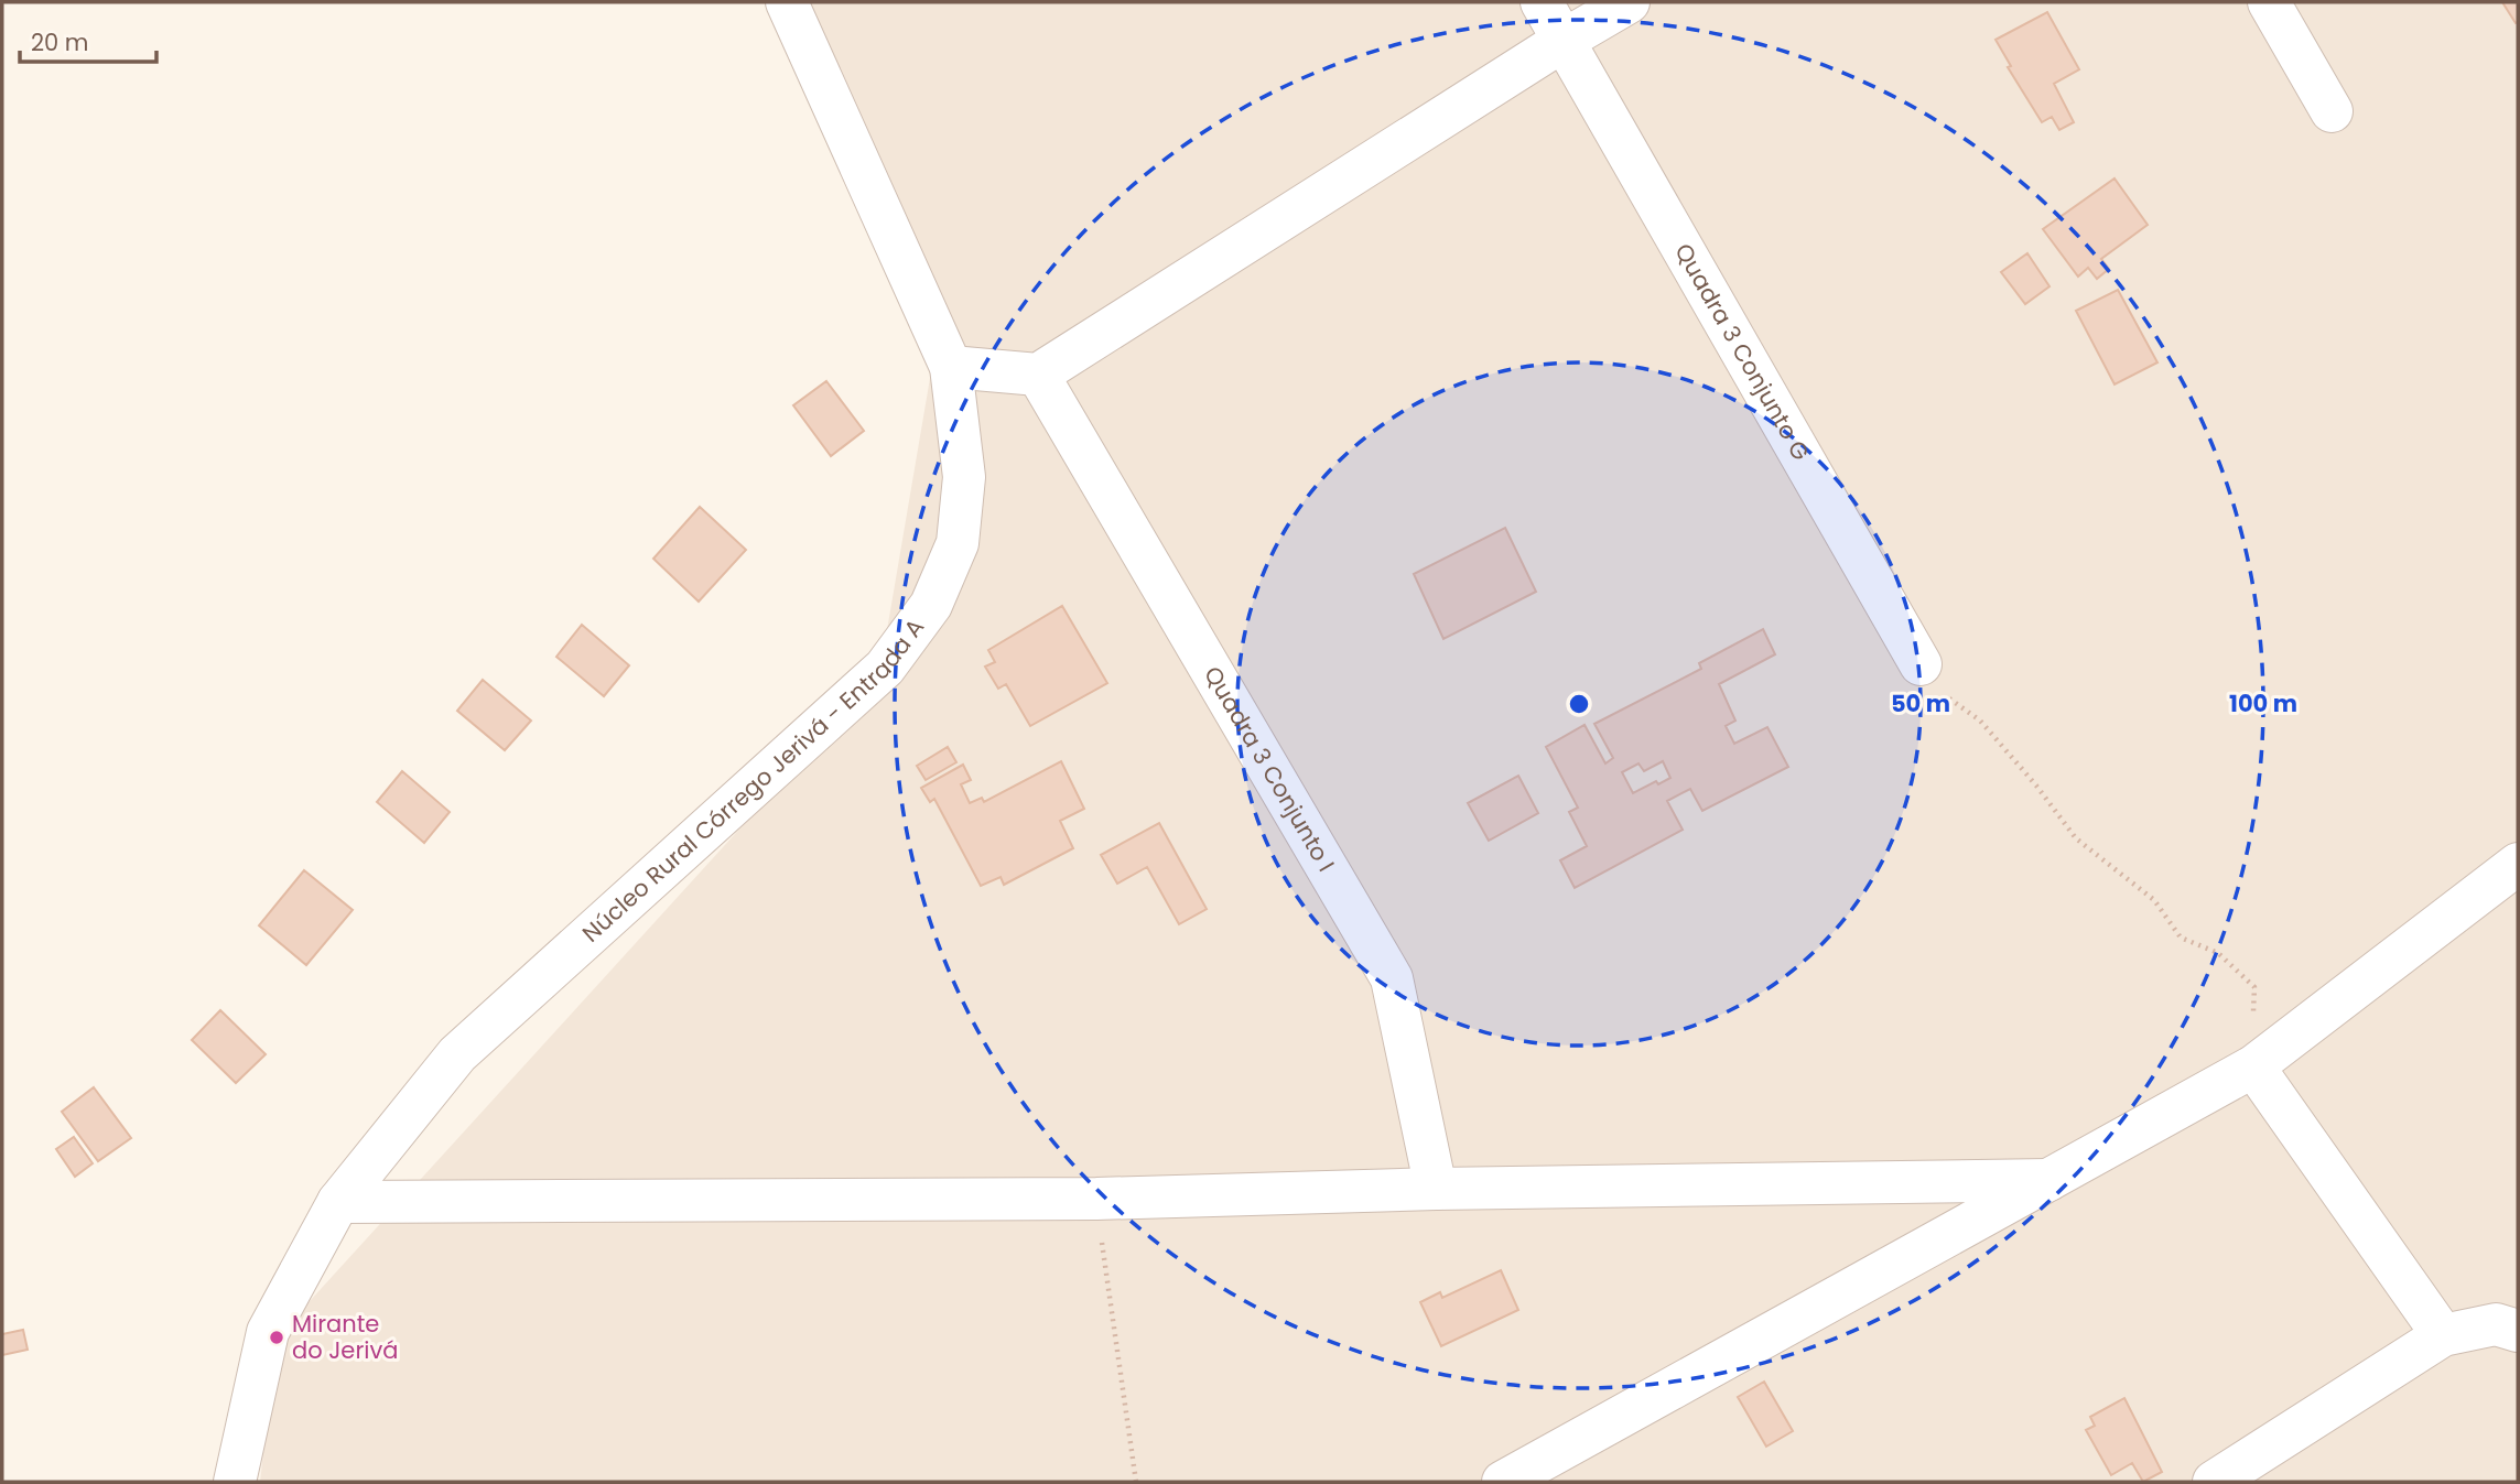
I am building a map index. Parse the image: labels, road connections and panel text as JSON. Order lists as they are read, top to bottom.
{
  "streets": {
    "street": ["Quadra 3 Conjunto G", "Quadra 3 Conjunto I", "Núcleo Rural Córrego Jerivá - Entrada A"]
  },
  "places": ["Mirante do Jerivá"],
  "scale_bar": "20 m",
  "rings": ["50 m", "100 m"]
}
